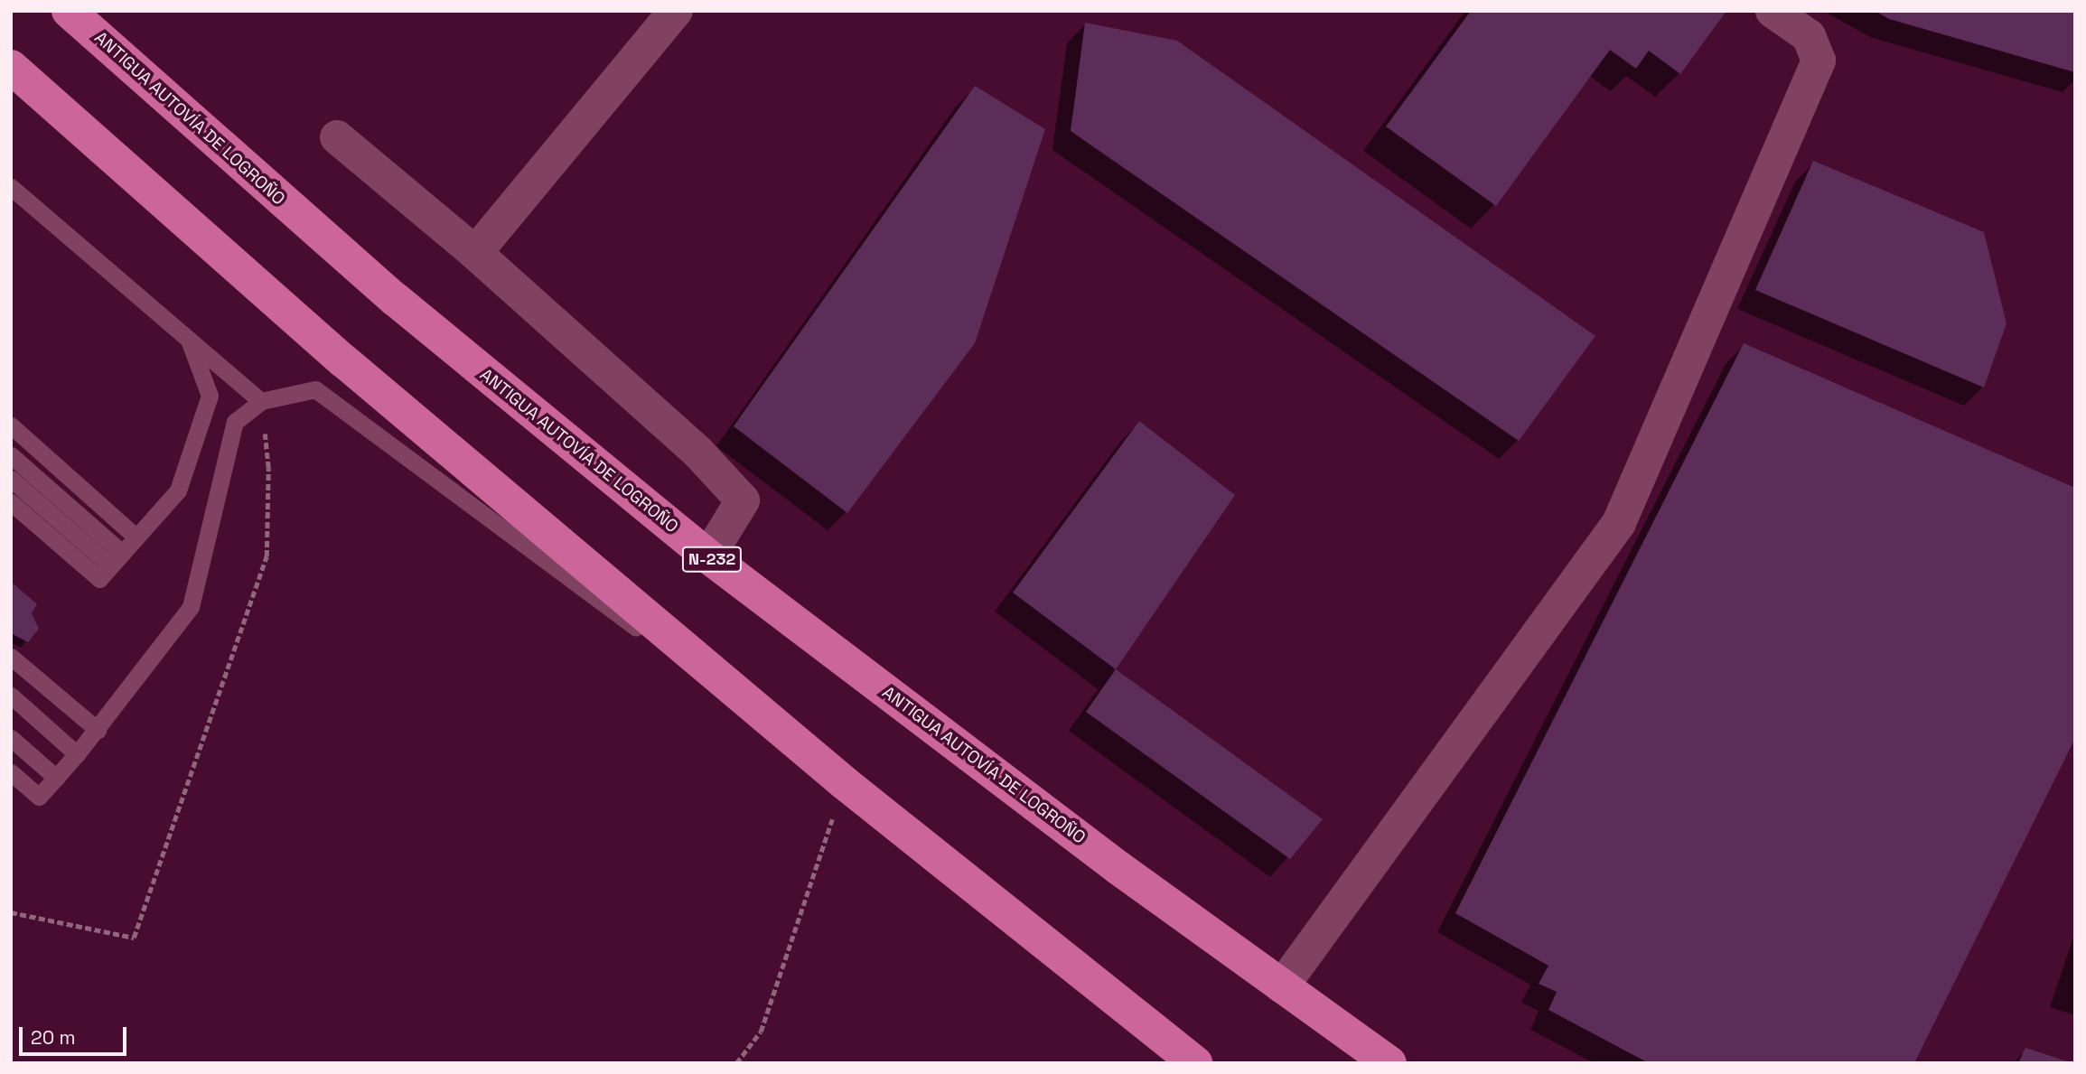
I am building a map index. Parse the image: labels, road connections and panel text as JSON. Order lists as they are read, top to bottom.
{
  "streets": {
    "highway": ["ANTIGUA AUTOVÍA DE LOGROÑO", "N-232"]
  },
  "scale_bar": "20 m"
}
